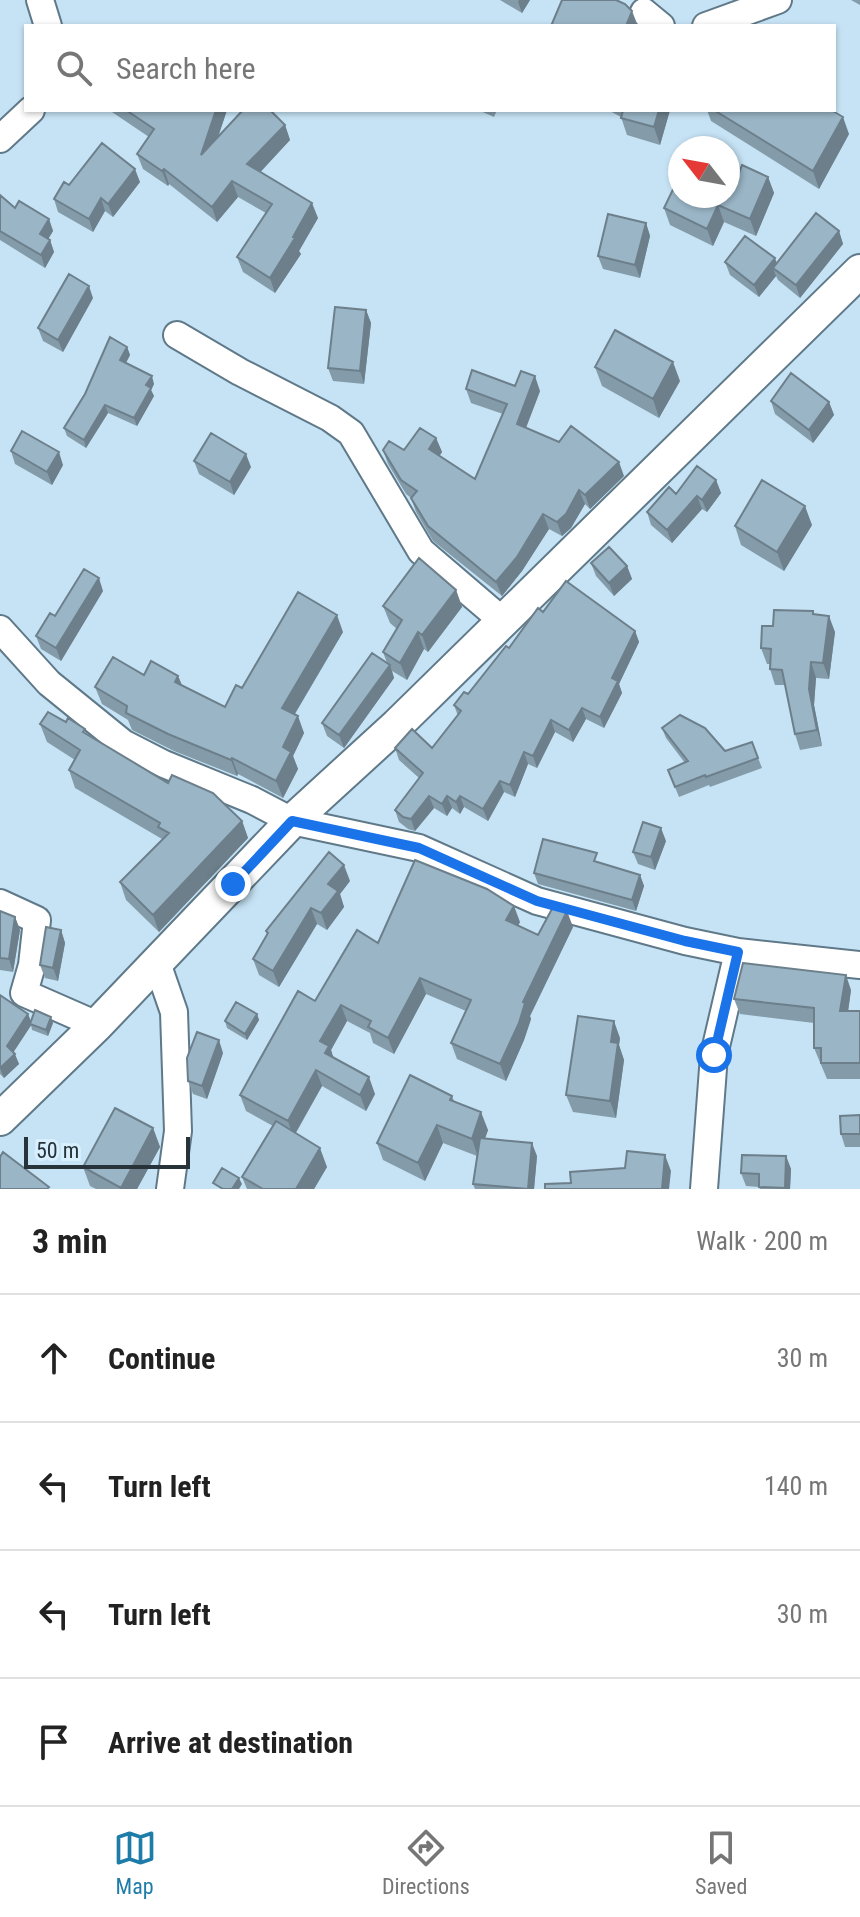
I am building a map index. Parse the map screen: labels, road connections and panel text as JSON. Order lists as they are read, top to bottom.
{
  "scale_bar": "50 m",
  "north": "top left",
  "page": {
    "search": "Search here",
    "scale": "50 m",
    "heading": ["3 min", "Walk · 200 m"],
    "list": [
      ["Continue", "30 m"],
      ["Turn left", "140 m"],
      ["Turn left", "30 m"],
      "Arrive at destination"
    ],
    "nav": ["Map", "Directions", "Saved"]
  }
}
